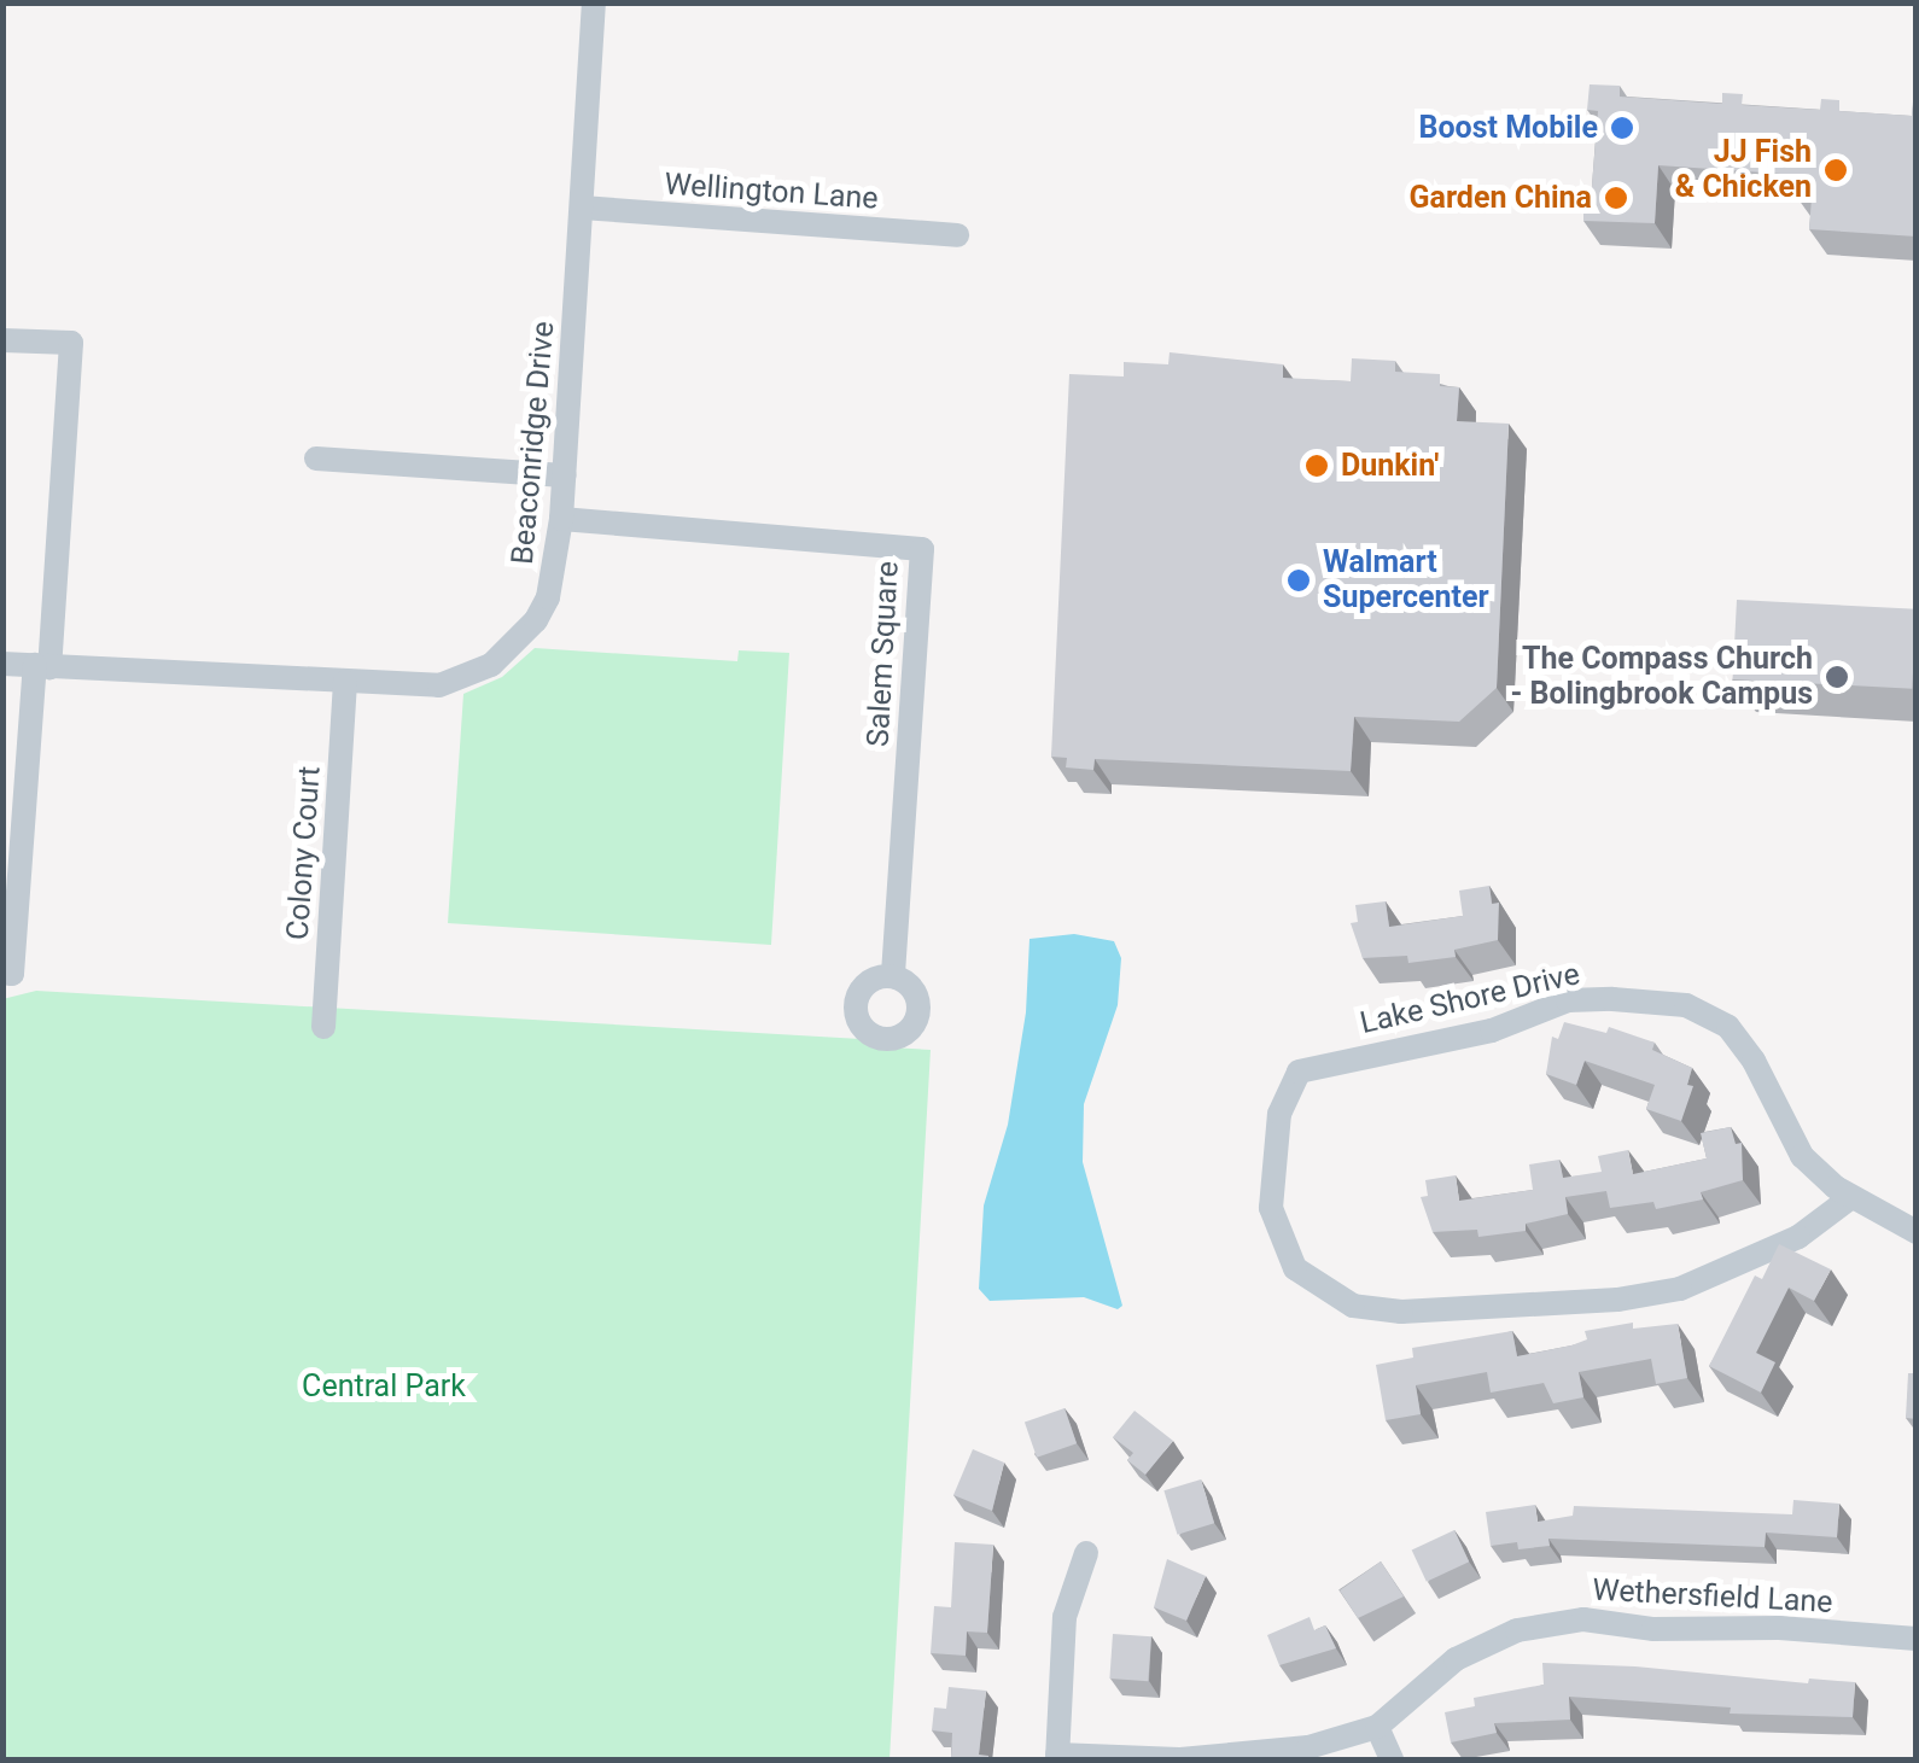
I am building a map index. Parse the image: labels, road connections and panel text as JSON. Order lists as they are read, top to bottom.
{
  "streets": {
    "street": [
      "Wellington Lane",
      "Beaconridge Drive",
      "Salem Square",
      "Colony Court",
      "Lake Shore Drive",
      "Wethersfield Lane"
    ]
  },
  "crossings": [
    ["Wellington Lane", "Beaconridge Drive"],
    ["Beaconridge Drive", "Salem Square"],
    ["Beaconridge Drive", "Colony Court"]
  ],
  "parks": ["Central Park"],
  "places": [
    "Boost Mobile",
    "JJ Fish & Chicken",
    "Garden China",
    "Dunkin'",
    "Walmart Supercenter",
    "The Compass Church - Bolingbrook Campus"
  ]
}
